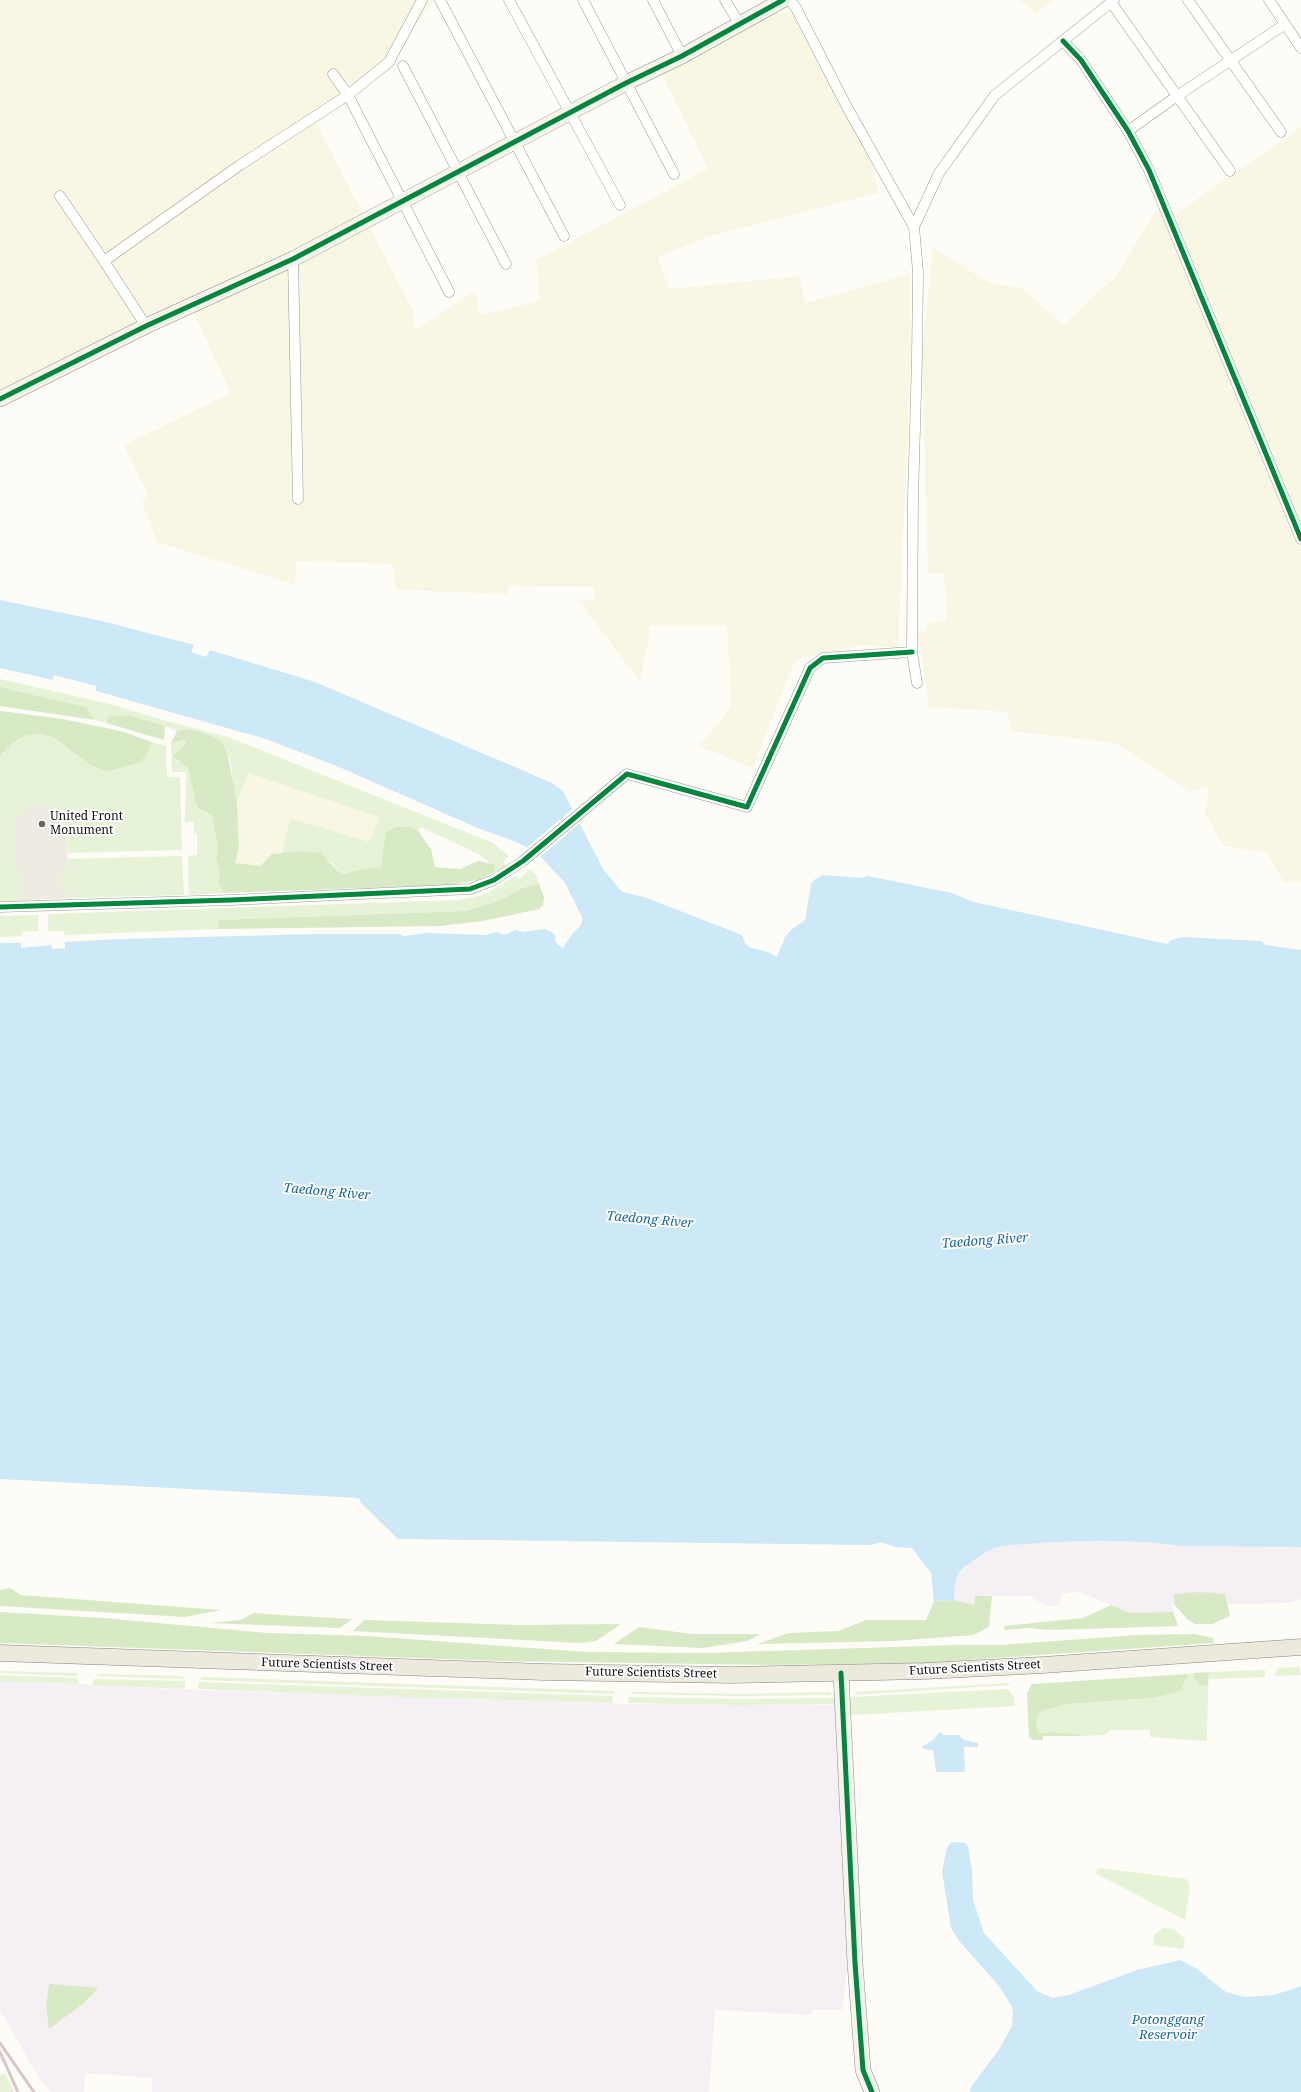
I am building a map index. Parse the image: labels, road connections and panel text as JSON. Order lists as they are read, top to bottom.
{
  "streets": {
    "main road": ["Future Scientists Street"]
  },
  "water": ["Taedong River", "Potonggang Reservoir"],
  "places": ["United Front Monument"]
}
